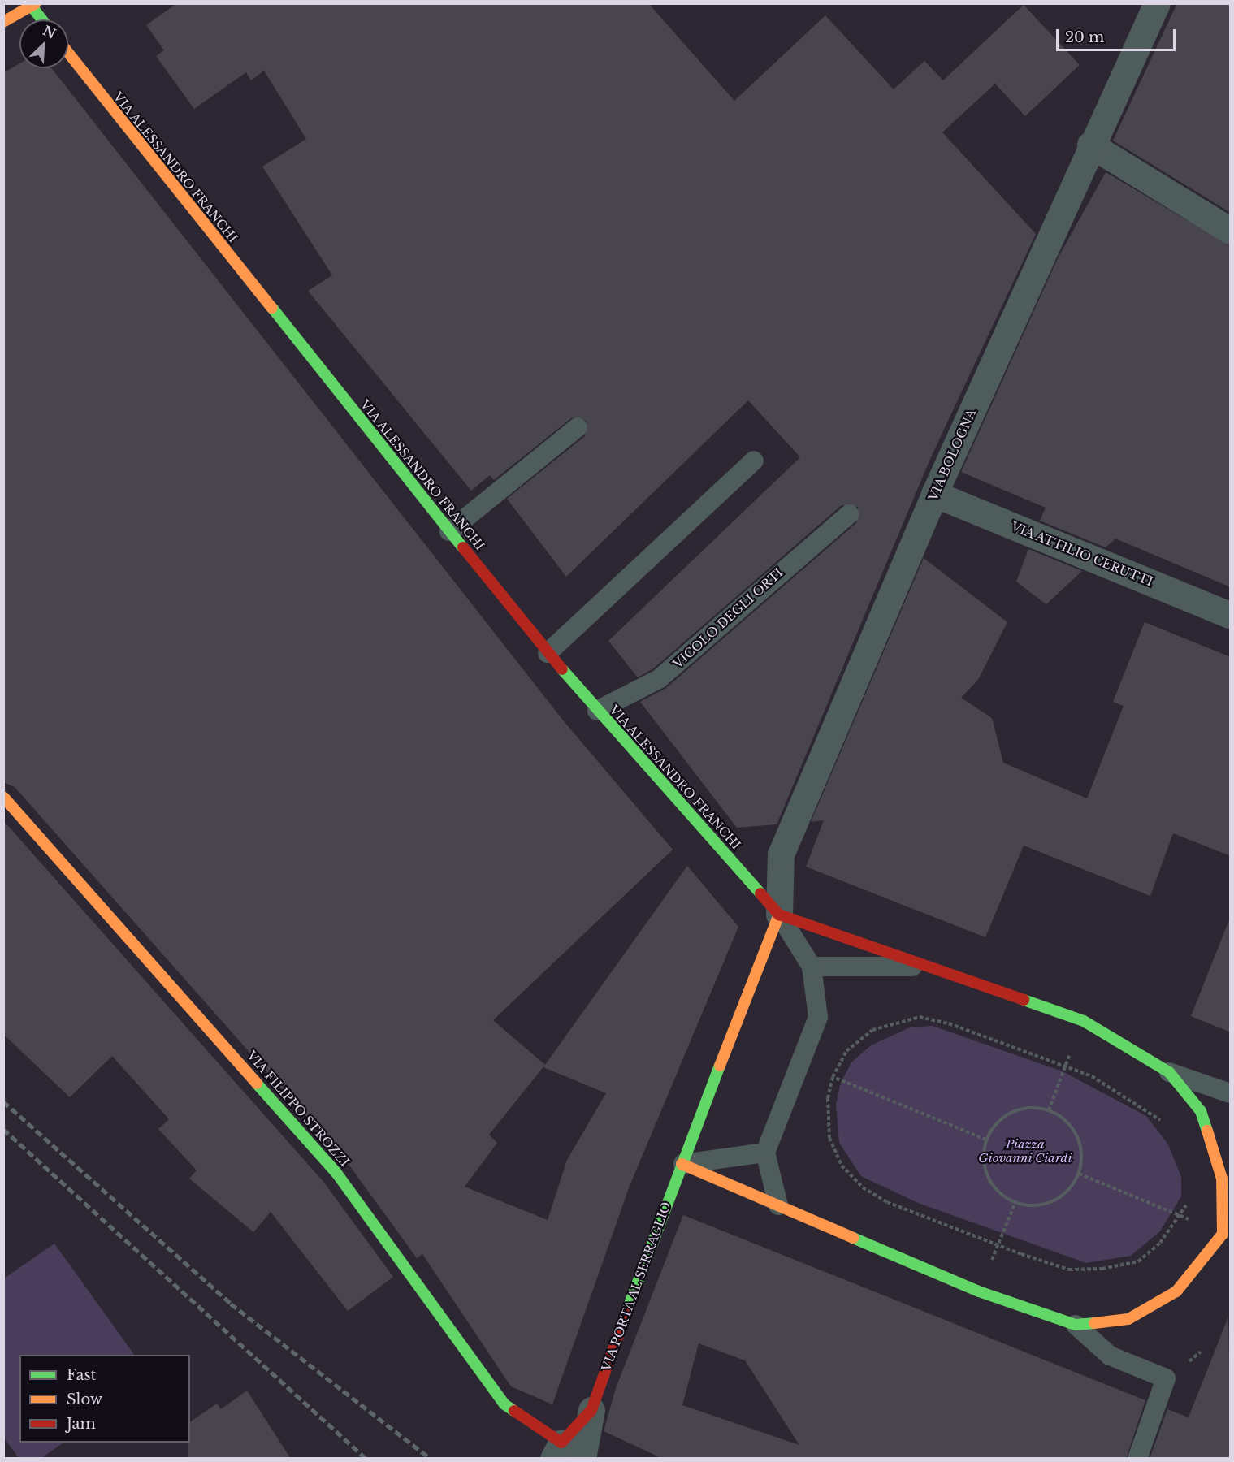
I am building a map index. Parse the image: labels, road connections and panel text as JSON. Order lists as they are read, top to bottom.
{
  "streets": {
    "street": [
      "VIA ALESSANDRO FRANCHI",
      "VIA BOLOGNA",
      "VIA ATTILIO CERUTTI",
      "VIA FILIPPO STROZZI",
      "VIA PORTA AL SERRAGLIO"
    ],
    "lane": ["VICOLO DEGLI ORTI"]
  },
  "crossings": [
    ["VIA ALESSANDRO FRANCHI", "VIA BOLOGNA"],
    ["VIA ALESSANDRO FRANCHI", "VICOLO DEGLI ORTI"],
    ["VIA BOLOGNA", "VIA ATTILIO CERUTTI"],
    ["VIA FILIPPO STROZZI", "VIA PORTA AL SERRAGLIO"]
  ],
  "parks": ["Piazza Giovanni Ciardi"],
  "legend": ["Fast", "Slow", "Jam"],
  "scale_bar": "20 m",
  "north": "top right"
}
